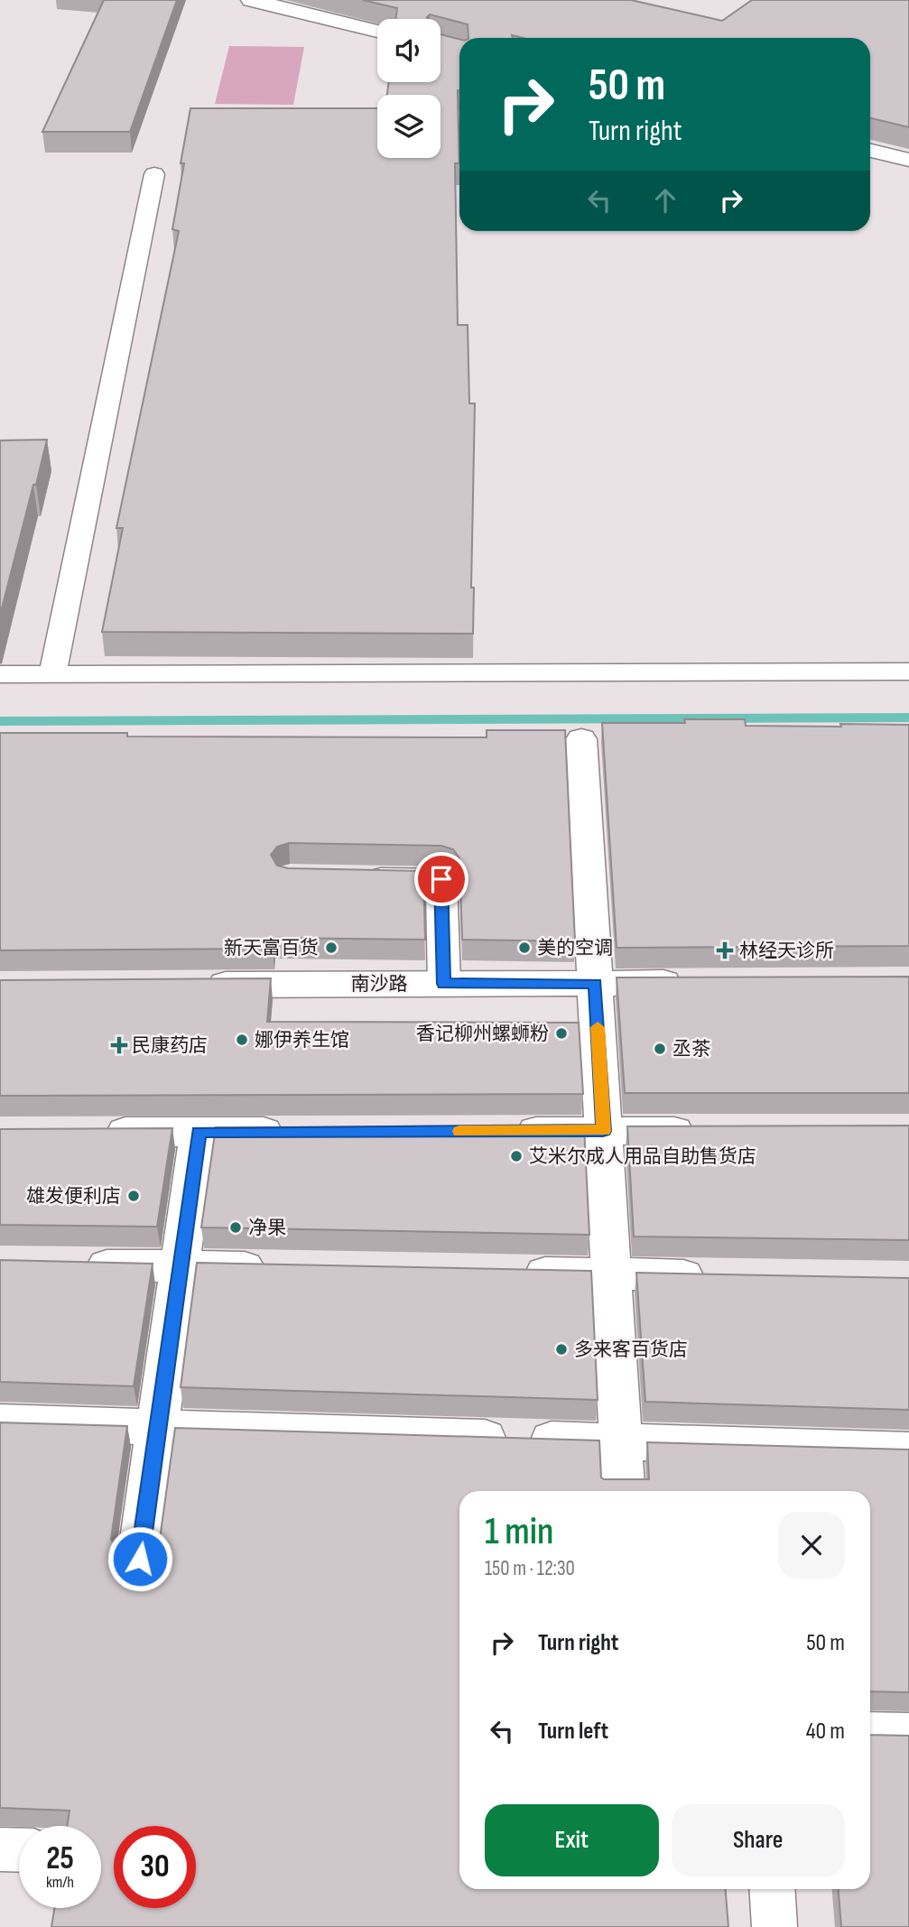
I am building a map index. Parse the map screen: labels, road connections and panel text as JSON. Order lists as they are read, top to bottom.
{
  "streets": {
    "street": ["南沙路"]
  },
  "places": {
    "other": [
      "新天富百货",
      "美的空调",
      "香记柳州螺蛳粉",
      "娜伊养生馆",
      "丞茶",
      "艾米尔成人用品自助售货店",
      "雄发便利店",
      "净果",
      "多来客百货店"
    ],
    "health": ["林经天诊所", "民康药店"]
  },
  "page": {
    "turn": ["50 m", "Turn right"],
    "heading": ["1 min", "150 m · 12:30"],
    "list": [
      {
        "name": "Turn right",
        "value": "50 m"
      },
      {
        "name": "Turn left",
        "value": "40 m"
      }
    ],
    "buttons": ["Exit", "Share"],
    "speed": "25 km/h",
    "limit": "30"
  }
}
